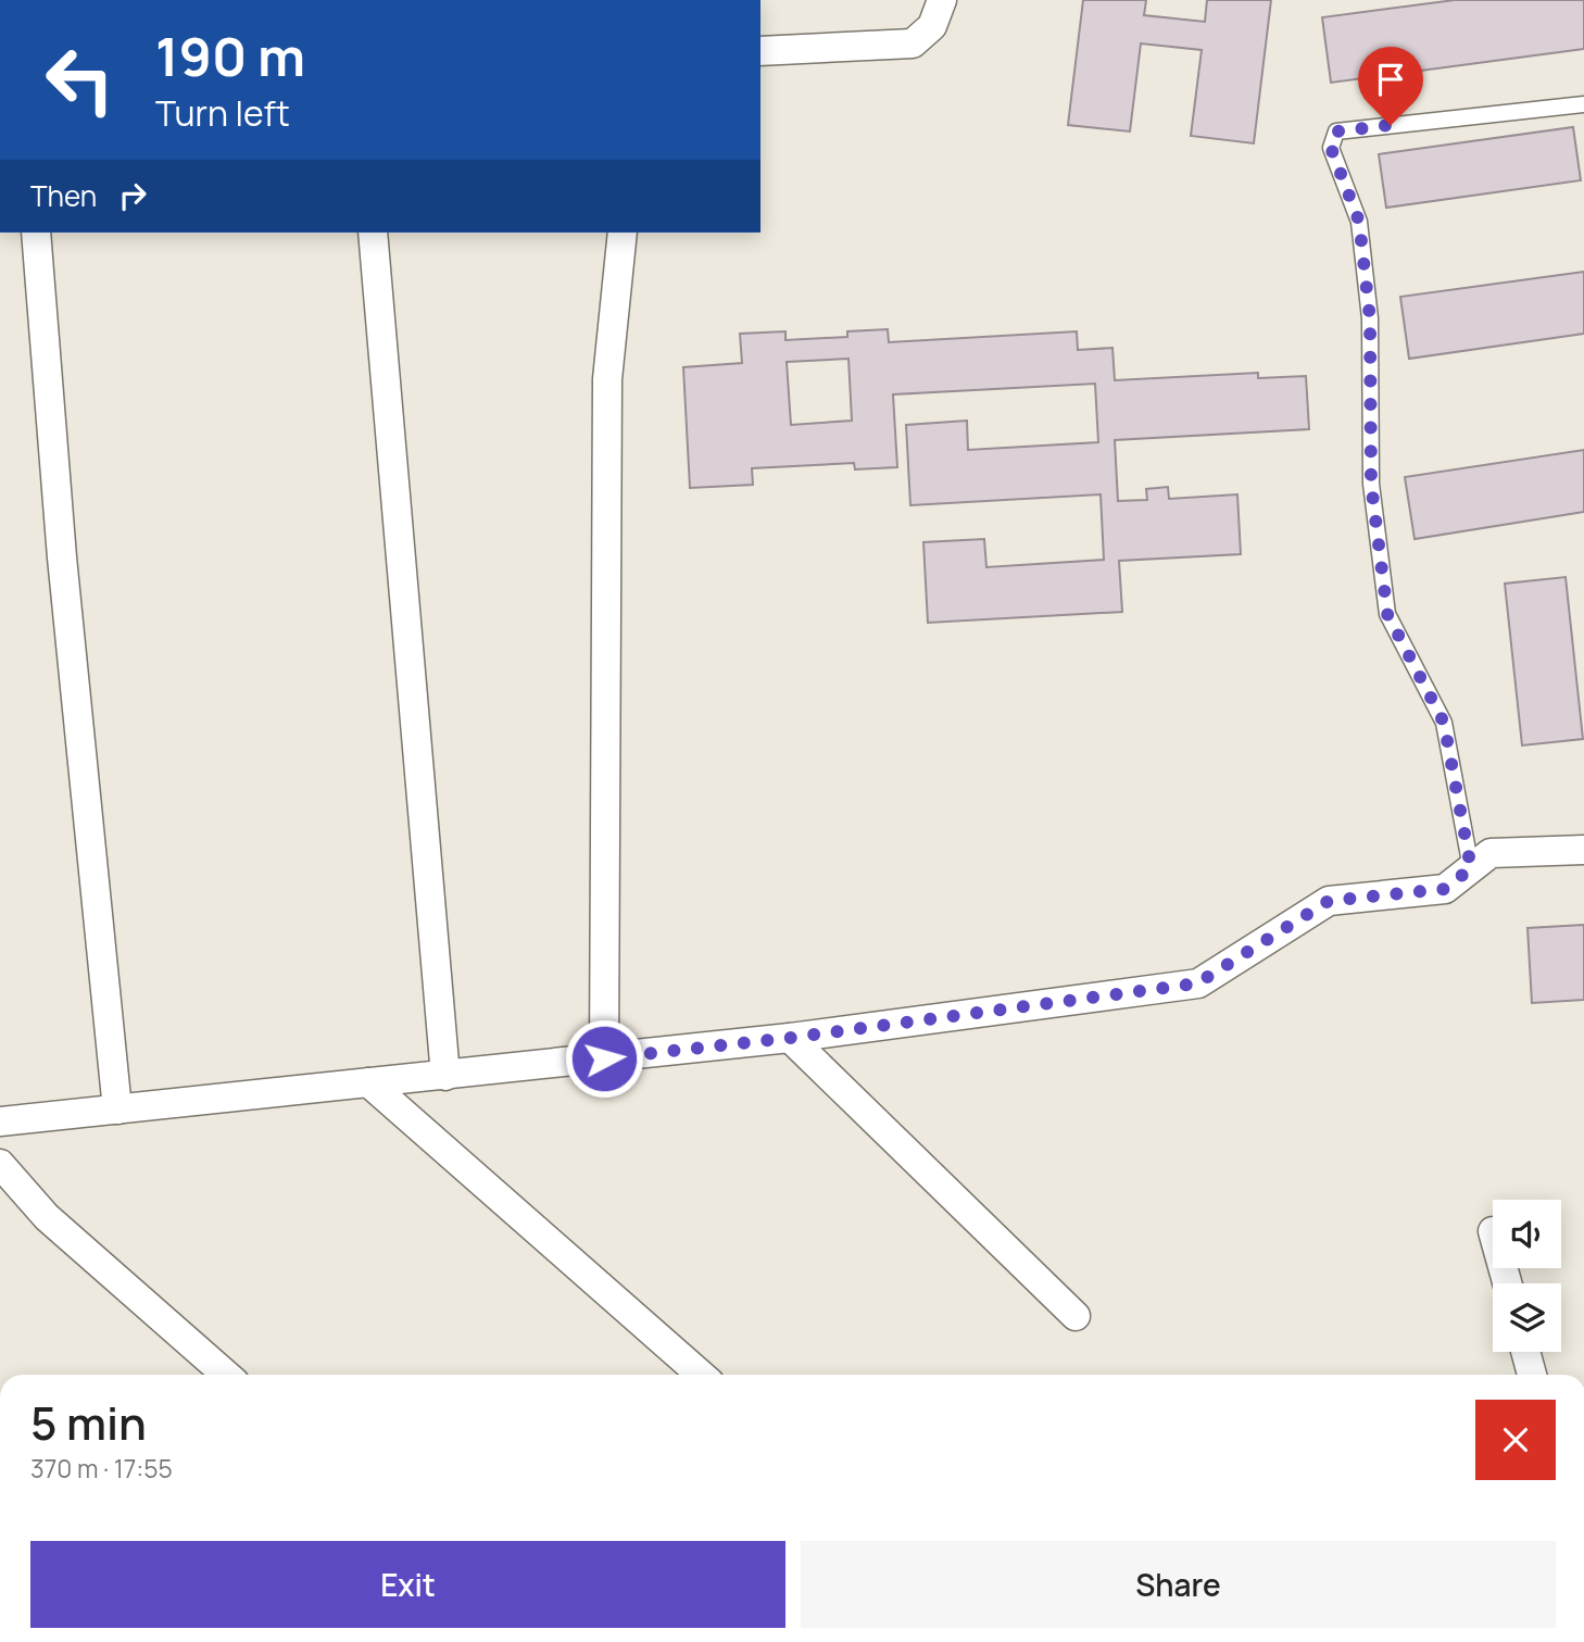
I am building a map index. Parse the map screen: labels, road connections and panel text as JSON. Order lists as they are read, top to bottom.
{
  "page": {
    "turn": ["190 m", "Turn left"],
    "then": "Then",
    "heading": ["5 min", "370 m · 17:55"],
    "buttons": ["Exit", "Share"]
  }
}
